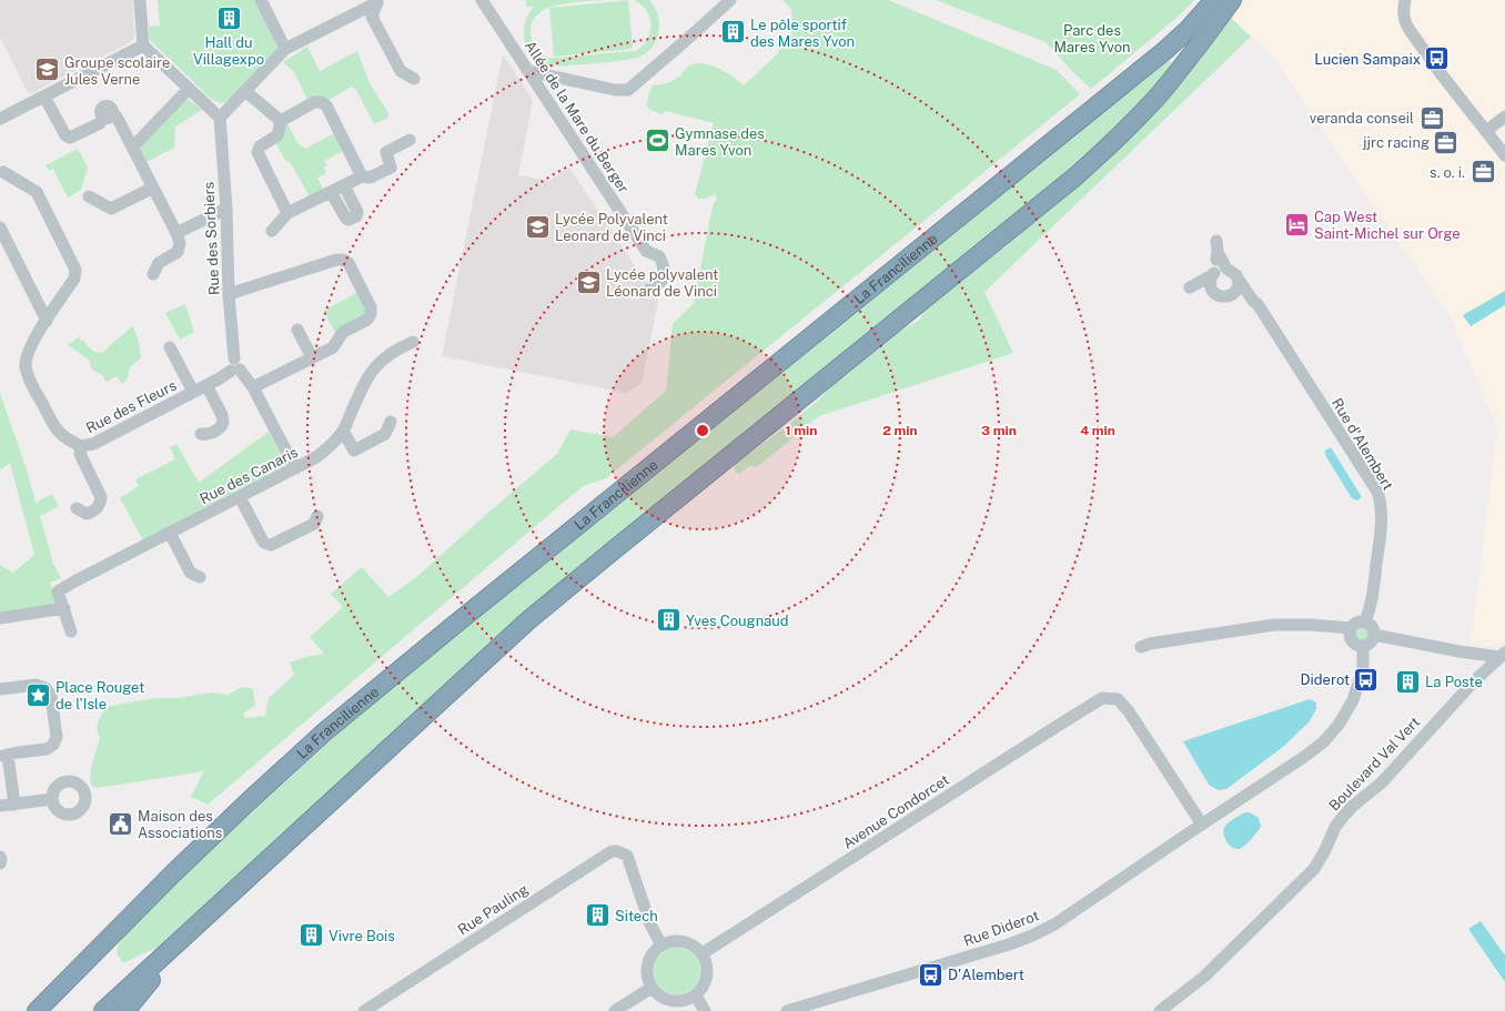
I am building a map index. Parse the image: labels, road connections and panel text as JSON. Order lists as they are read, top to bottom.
{
  "streets": {
    "highway": ["La Francilienne"],
    "street": [
      "Allée de la Mare du Berger",
      "Rue des Sorbiers",
      "Rue des Fleurs",
      "Rue d'Alembert",
      "Rue des Canaris",
      "Boulevard Val Vert",
      "Avenue Condorcet",
      "Rue Pauling",
      "Rue Diderot"
    ]
  },
  "crossings": [
    ["Rue des Sorbiers", "Rue des Fleurs"],
    ["Avenue Condorcet", "Rue Pauling"],
    ["Avenue Condorcet", "Rue Diderot"]
  ],
  "parks": ["Parc des Mares Yvon"],
  "places": {
    "building": [
      "Hall du Villagexpo",
      "Le pôle sportif des Mares Yvon",
      "Yves Cougnaud",
      "La Poste",
      "Sitech",
      "Vivre Bois"
    ],
    "bus stop": ["Lucien Sampaix", "Diderot", "D'Alembert"],
    "school or university": ["Groupe scolaire Jules Verne", "Lycée Polyvalent Leonard de Vinci", "Lycée polyvalent Léonard de Vinci"],
    "office": ["veranda conseil", "jjrc racing", "s. o. i."],
    "sports": ["Gymnase des Mares Yvon"],
    "hotel": ["Cap West Saint-Michel sur Orge"],
    "place": ["Place Rouget de l'Isle"],
    "public building": ["Maison des Associations"]
  },
  "rings": [
    "1 min",
    "2 min",
    "3 min",
    "4 min"
  ]
}
